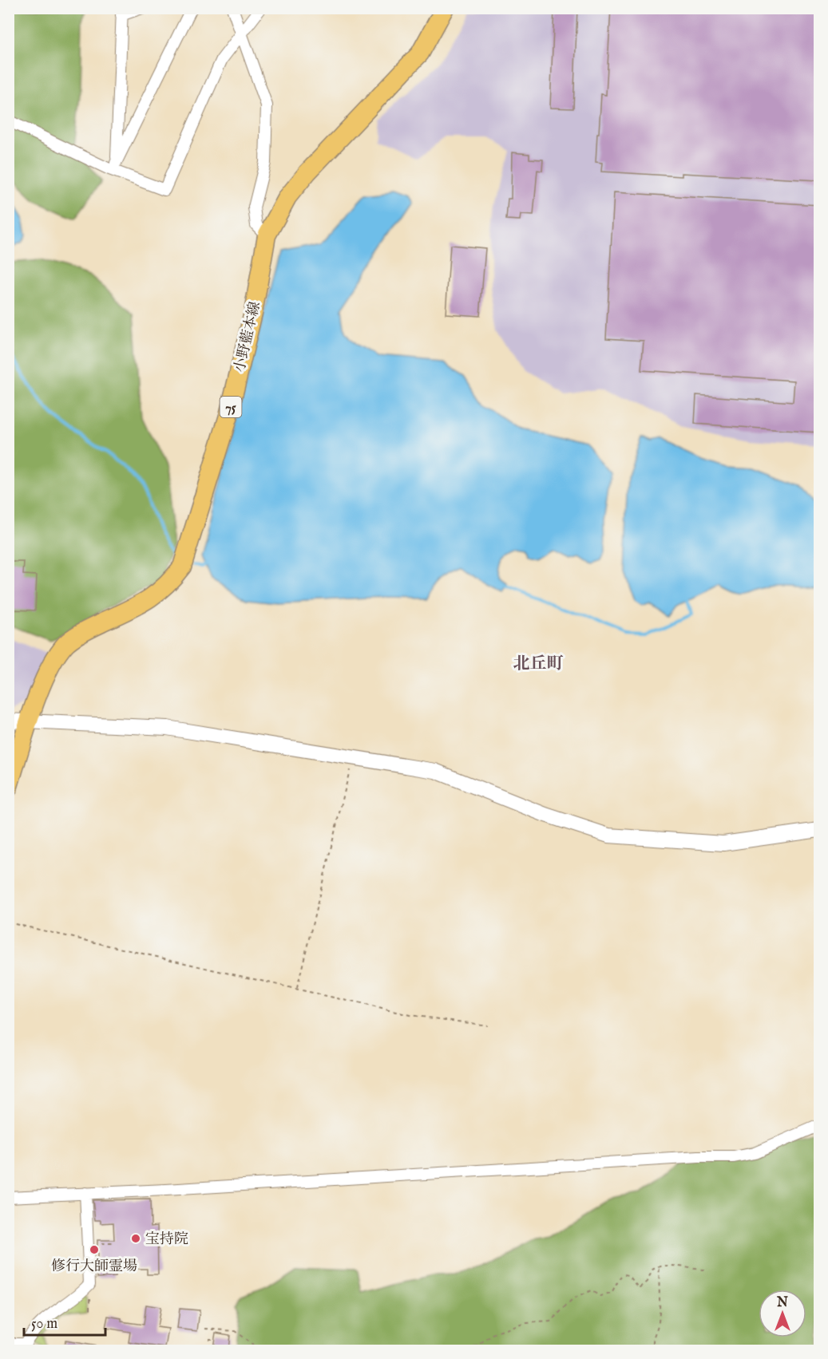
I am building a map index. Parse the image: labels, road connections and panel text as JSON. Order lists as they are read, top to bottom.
{
  "streets": {
    "main road": ["小野藍本線", "75"]
  },
  "districts": ["北丘町"],
  "places": ["宝持院", "修行大師霊場"],
  "scale_bar": "50 m",
  "north": "top"
}
